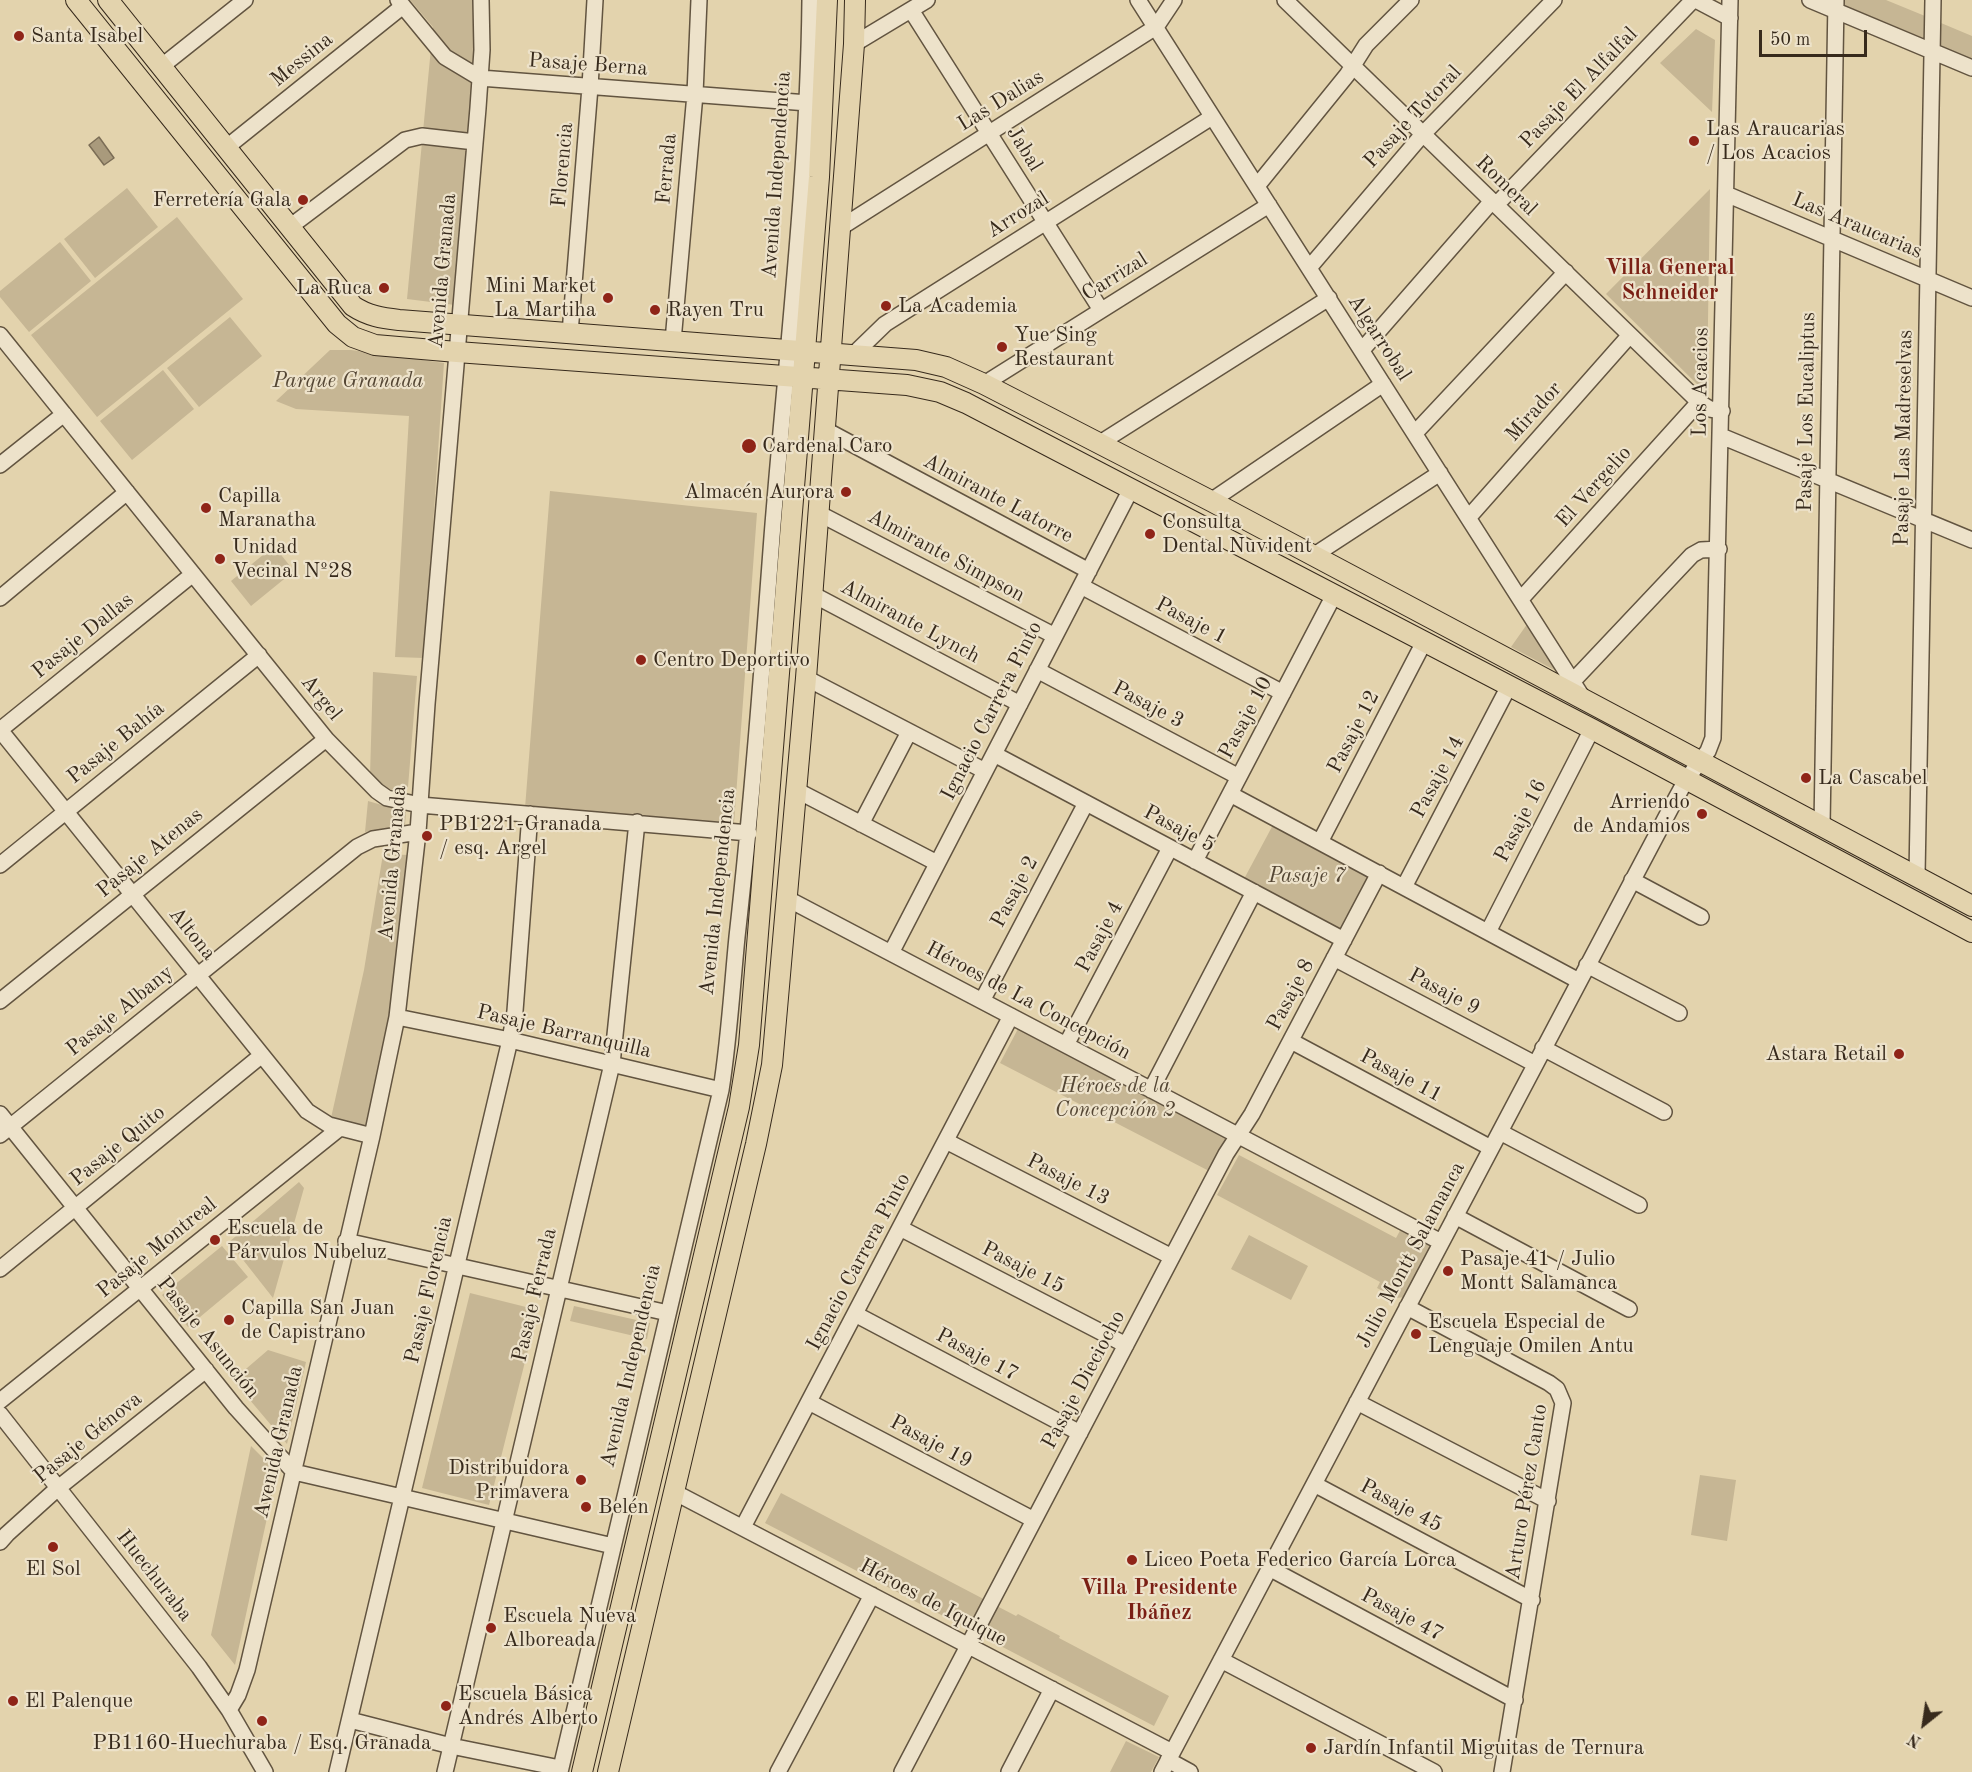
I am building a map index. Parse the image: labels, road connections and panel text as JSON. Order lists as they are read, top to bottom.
{
  "streets": {
    "main road": ["Avenida Independencia"],
    "street": [
      "Messina",
      "Pasaje Berna",
      "Pasaje El Alfalfal",
      "Las Dalias",
      "Pasaje Totoral",
      "Jabal",
      "Florencia",
      "Ferrada",
      "Romeral",
      "Arrozal",
      "Las Araucarias",
      "Avenida Granada",
      "Carrizal",
      "Algarrobal",
      "Los Acacios",
      "Mirador",
      "Pasaje Los Eucaliptus",
      "Pasaje Las Madreselvas",
      "El Vergelio",
      "Almirante Latorre",
      "Almirante Simpson",
      "Pasaje 1",
      "Almirante Lynch",
      "Pasaje Dallas",
      "Argel",
      "Pasaje 3",
      "Ignacio Carrera Pinto",
      "Pasaje 10",
      "Pasaje 12",
      "Pasaje Bahía",
      "Pasaje 14",
      "Pasaje 16",
      "Pasaje 5",
      "Pasaje Atenas",
      "Pasaje 2",
      "Altona",
      "Pasaje 4",
      "Pasaje 9",
      "Pasaje 8",
      "Héroes de La Concepción",
      "Pasaje Albany",
      "Pasaje Barranquilla",
      "Pasaje 11",
      "Pasaje Quito",
      "Pasaje 13",
      "Pasaje Montreal",
      "Julio Montt Salamanca",
      "Pasaje 15",
      "Pasaje Florencia",
      "Pasaje Ferrada",
      "Pasaje Asunción",
      "Pasaje 17",
      "Pasaje Dieciocho",
      "Pasaje Génova",
      "Pasaje 19",
      "Arturo Pérez Canto",
      "Pasaje 45",
      "Huechuraba",
      "Héroes de Iquique",
      "Pasaje 47"
    ]
  },
  "crossings": [
    ["Messina", "Pasaje Berna"],
    ["Pasaje Berna", "Florencia"],
    ["Pasaje Berna", "Ferrada"],
    ["Pasaje Berna", "Avenida Independencia"],
    ["Pasaje Berna", "Avenida Granada"],
    ["Pasaje El Alfalfal", "Romeral"],
    ["Pasaje El Alfalfal", "Algarrobal"],
    ["Las Dalias", "Jabal"],
    ["Las Dalias", "Algarrobal"],
    ["Pasaje Totoral", "Romeral"],
    ["Pasaje Totoral", "Algarrobal"],
    ["Jabal", "Arrozal"],
    ["Jabal", "Carrizal"],
    ["Avenida Independencia", "Argel"],
    ["Avenida Independencia", "Pasaje Barranquilla"],
    ["Romeral", "Mirador"],
    ["Romeral", "El Vergelio"],
    ["Arrozal", "Algarrobal"],
    ["Las Araucarias", "Los Acacios"],
    ["Las Araucarias", "Pasaje Los Eucaliptus"],
    ["Las Araucarias", "Pasaje Las Madreselvas"],
    ["Avenida Granada", "Argel"],
    ["Avenida Granada", "Altona"],
    ["Avenida Granada", "Pasaje Albany"],
    ["Avenida Granada", "Pasaje Barranquilla"],
    ["Avenida Granada", "Pasaje Asunción"],
    ["Avenida Granada", "Huechuraba"],
    ["Carrizal", "Algarrobal"],
    ["Algarrobal", "Mirador"],
    ["Algarrobal", "El Vergelio"],
    ["Los Acacios", "Julio Montt Salamanca"],
    ["Almirante Latorre", "Ignacio Carrera Pinto"],
    ["Almirante Simpson", "Ignacio Carrera Pinto"],
    ["Pasaje 1", "Ignacio Carrera Pinto"],
    ["Pasaje 1", "Pasaje 10"],
    ["Almirante Lynch", "Ignacio Carrera Pinto"],
    ["Pasaje Dallas", "Argel"],
    ["Pasaje Dallas", "Altona"],
    ["Argel", "Pasaje Bahía"],
    ["Argel", "Pasaje Atenas"],
    ["Argel", "Pasaje Florencia"],
    ["Argel", "Pasaje Ferrada"],
    ["Pasaje 3", "Ignacio Carrera Pinto"],
    ["Pasaje 3", "Pasaje 10"],
    ["Ignacio Carrera Pinto", "Pasaje 5"],
    ["Ignacio Carrera Pinto", "Héroes de La Concepción"],
    ["Ignacio Carrera Pinto", "Pasaje 13"],
    ["Ignacio Carrera Pinto", "Pasaje 15"],
    ["Ignacio Carrera Pinto", "Pasaje 17"],
    ["Ignacio Carrera Pinto", "Pasaje 19"],
    ["Ignacio Carrera Pinto", "Héroes de Iquique"],
    ["Pasaje 10", "Pasaje 5"],
    ["Pasaje Bahía", "Altona"],
    ["Pasaje 5", "Pasaje 2"],
    ["Pasaje 5", "Pasaje 4"],
    ["Pasaje 5", "Pasaje 8"],
    ["Pasaje Atenas", "Altona"],
    ["Pasaje 2", "Héroes de La Concepción"],
    ["Altona", "Pasaje Albany"],
    ["Altona", "Pasaje Quito"],
    ["Altona", "Pasaje Montreal"],
    ["Pasaje 4", "Héroes de La Concepción"],
    ["Pasaje 9", "Pasaje 8"],
    ["Pasaje 9", "Julio Montt Salamanca"],
    ["Pasaje 8", "Héroes de La Concepción"],
    ["Pasaje 8", "Pasaje 11"],
    ["Pasaje 8", "Pasaje Dieciocho"],
    ["Héroes de La Concepción", "Julio Montt Salamanca"],
    ["Héroes de La Concepción", "Pasaje Dieciocho"],
    ["Pasaje Albany", "Pasaje Asunción"],
    ["Pasaje Barranquilla", "Pasaje Florencia"],
    ["Pasaje Barranquilla", "Pasaje Ferrada"],
    ["Pasaje 11", "Julio Montt Salamanca"],
    ["Pasaje Quito", "Pasaje Asunción"],
    ["Pasaje 13", "Pasaje Dieciocho"],
    ["Pasaje Montreal", "Pasaje Asunción"],
    ["Julio Montt Salamanca", "Arturo Pérez Canto"],
    ["Julio Montt Salamanca", "Pasaje 45"],
    ["Julio Montt Salamanca", "Héroes de Iquique"],
    ["Julio Montt Salamanca", "Pasaje 47"],
    ["Pasaje 15", "Pasaje Dieciocho"],
    ["Pasaje Asunción", "Pasaje Génova"],
    ["Pasaje 17", "Pasaje Dieciocho"],
    ["Pasaje Dieciocho", "Pasaje 19"],
    ["Pasaje Dieciocho", "Héroes de Iquique"],
    ["Pasaje Génova", "Huechuraba"],
    ["Arturo Pérez Canto", "Pasaje 45"],
    ["Arturo Pérez Canto", "Pasaje 47"]
  ],
  "districts": ["Villa General Schneider", "Villa Presidente Ibáñez"],
  "parks": ["Parque Granada", "Pasaje 7", "Héroes de la Concepción 2"],
  "places": [
    "Santa Isabel",
    "Las Araucarias / Los Acacios",
    "Ferretería Gala",
    "La Ruca",
    "Mini Market La Martiha",
    "La Academia",
    "Rayen Tru",
    "Yue Sing Restaurant",
    "Cardenal Caro",
    "Almacén Aurora",
    "Capilla Maranatha",
    "Consulta Dental Nuvident",
    "Unidad Vecinal Nº28",
    "Centro Deportivo",
    "La Cascabel",
    "Arriendo de Andamios",
    "PB1221-Granada / esq. Argel",
    "Astara Retail",
    "Escuela de Párvulos Nubeluz",
    "Pasaje 41 / Julio Montt Salamanca",
    "Capilla San Juan de Capistrano",
    "Escuela Especial de Lenguaje Omilen Antu",
    "Distribuidora Primavera",
    "Belén",
    "El Sol",
    "Liceo Poeta Federico García Lorca",
    "Escuela Nueva Alboreada",
    "El Palenque",
    "Escuela Básica Andrés Alberto",
    "PB1160-Huechuraba / Esq. Granada",
    "Jardín Infantil Miguitas de Ternura"
  ],
  "scale_bar": "50 m",
  "north": "bottom left"
}
